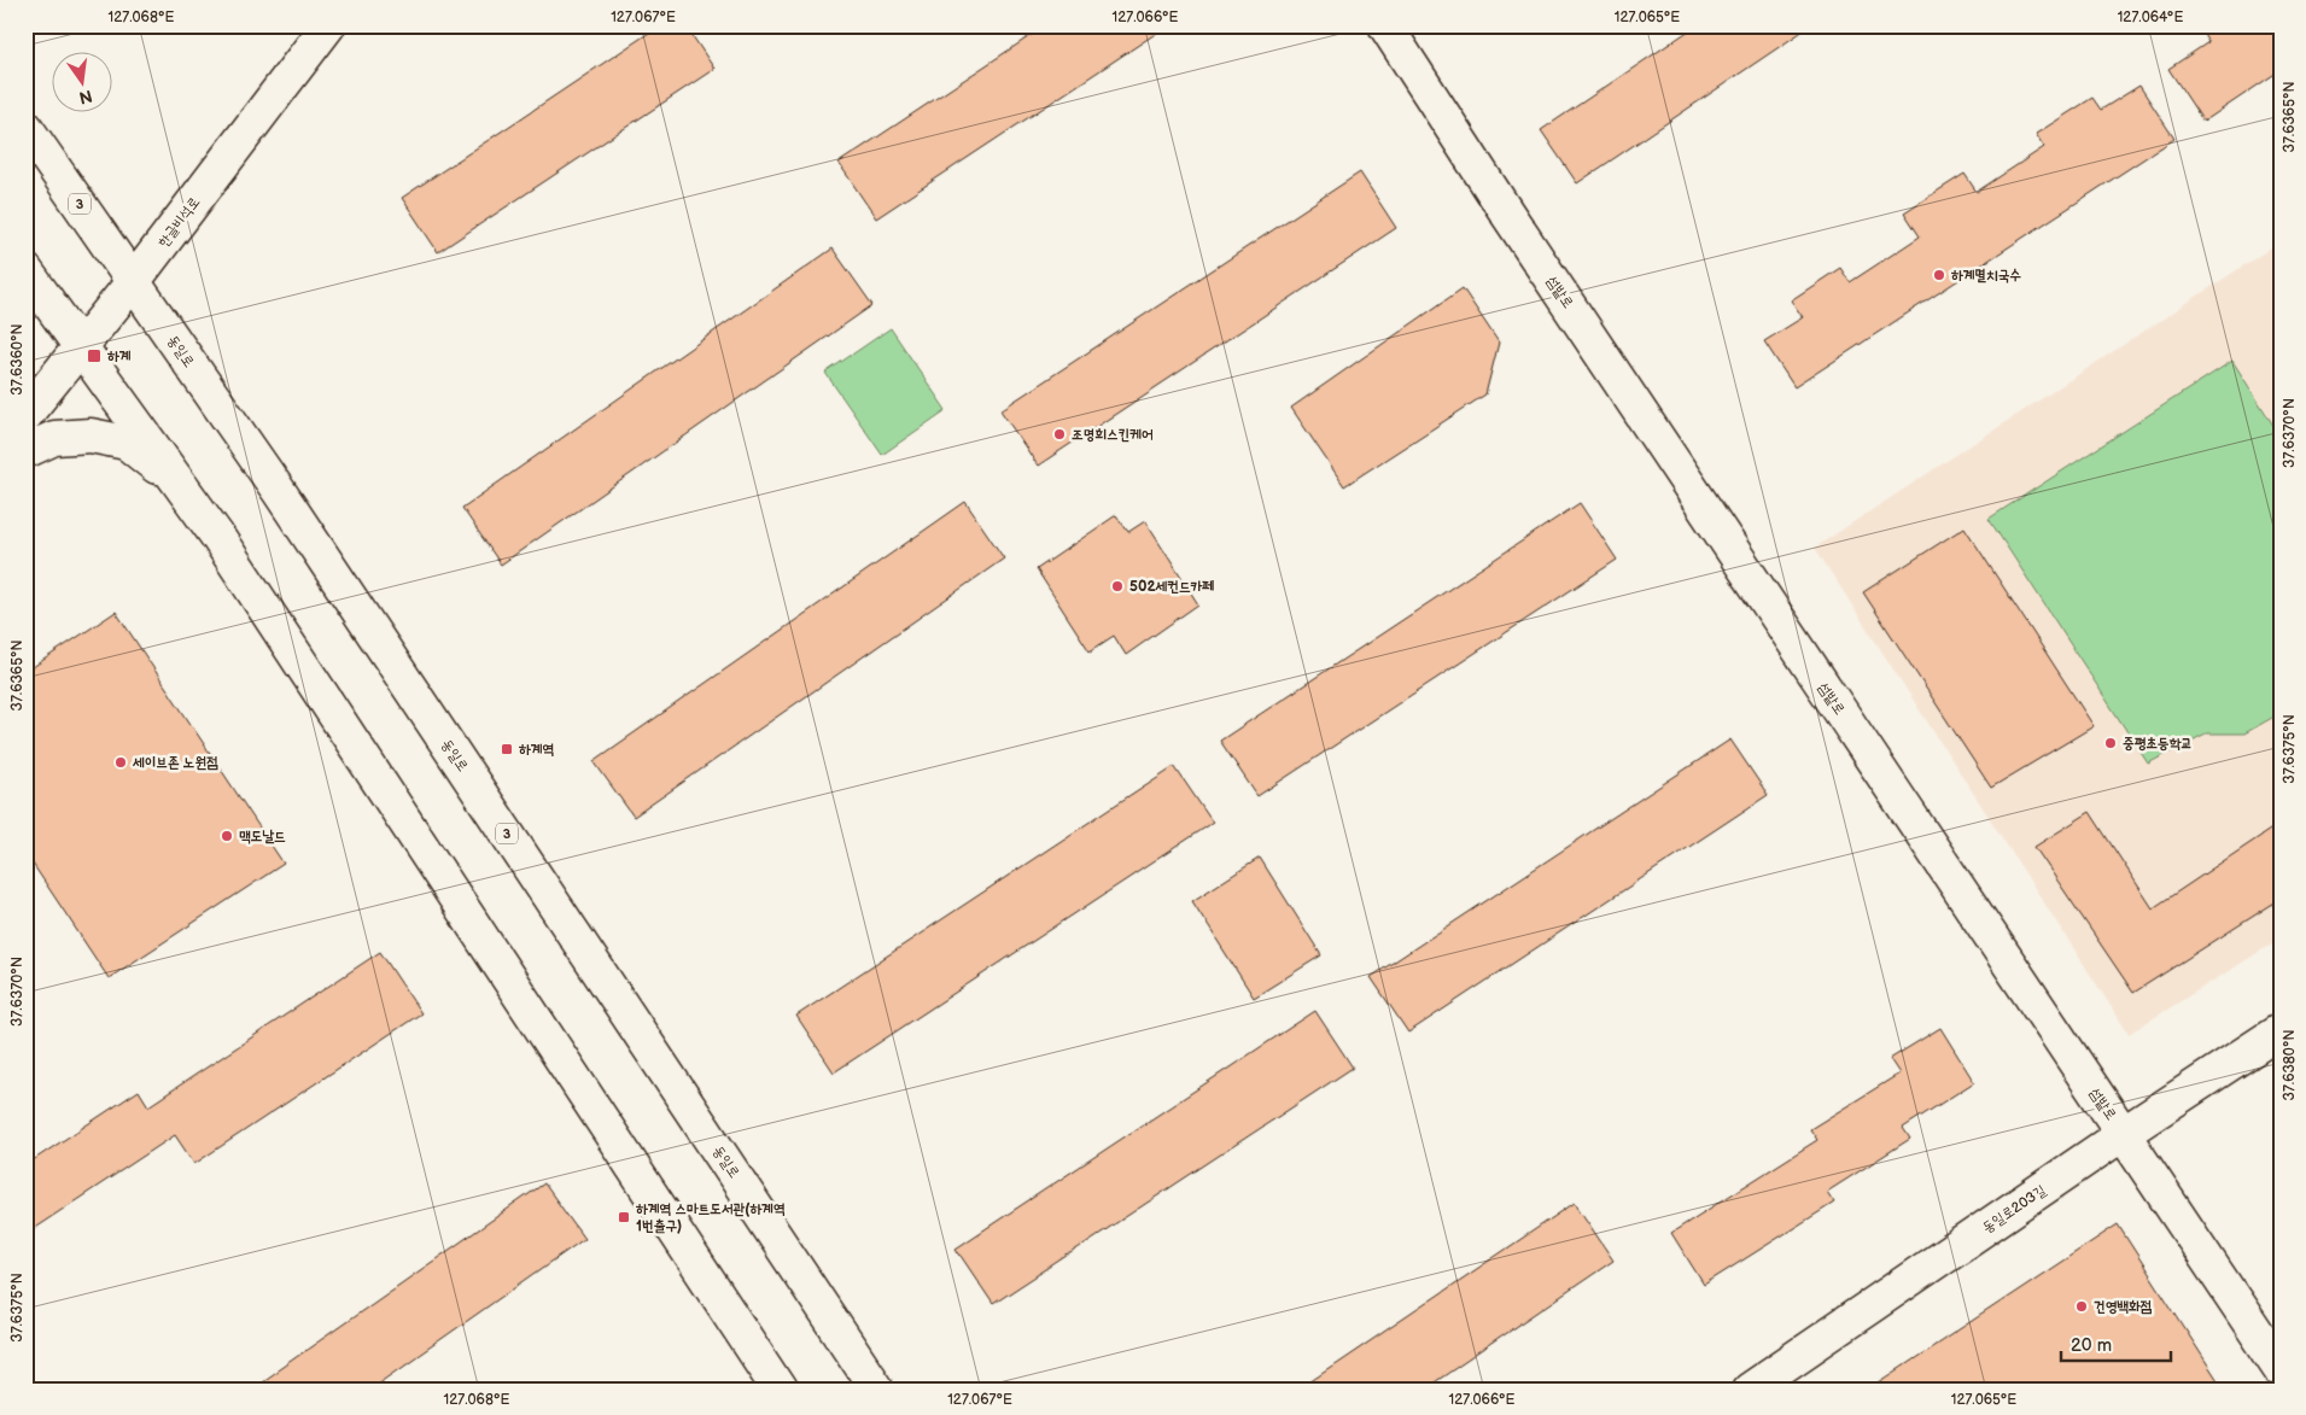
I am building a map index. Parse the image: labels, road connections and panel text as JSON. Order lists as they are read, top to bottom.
{
  "streets": {
    "main road": [
      "3",
      "한글비석로",
      "섬밭로",
      "동일로",
      "동일로203길"
    ]
  },
  "crossings": [
    ["한글비석로", "동일로"],
    ["섬밭로", "동일로203길"]
  ],
  "places": {
    "other": [
      "하계멸치국수",
      "조명희스킨케어",
      "502세컨드카페",
      "중평초등학교",
      "세이브존 노원점",
      "맥도날드",
      "건영백화점"
    ],
    "transit": ["하계", "하계역", "하계역 스마트도서관(하계역 1번출구)"]
  },
  "scale_bar": "20 m",
  "north": "bottom",
  "coordinates": [
    "127.068°E",
    "127.067°E",
    "127.066°E",
    "127.065°E",
    "127.064°E",
    "37.6365°N",
    "37.6360°N",
    "37.6370°N",
    "37.6375°N",
    "37.6380°N"
  ]
}
